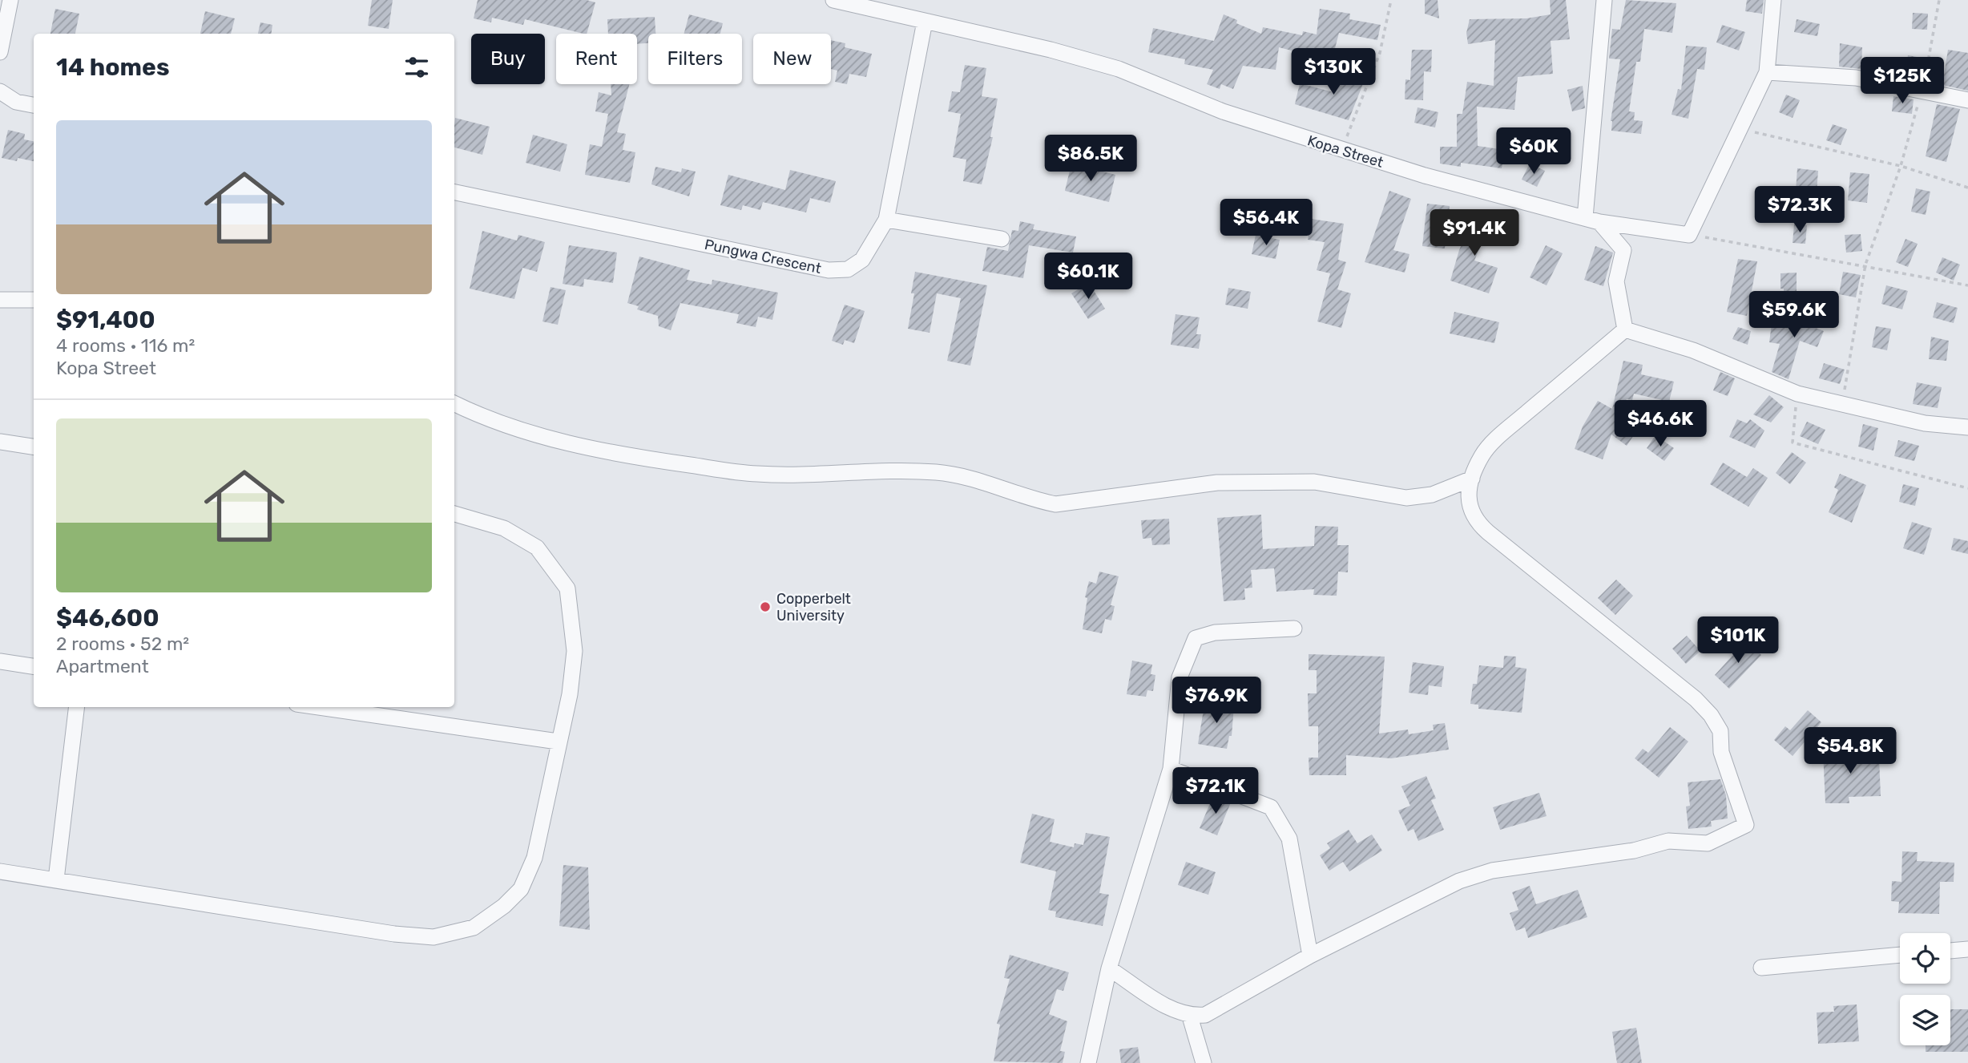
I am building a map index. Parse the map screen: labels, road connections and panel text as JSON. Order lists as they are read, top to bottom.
{
  "streets": {
    "street": ["Kopa Street", "Pungwa Crescent"]
  },
  "crossings": [
    ["Kopa Street", "Pungwa Crescent"]
  ],
  "places": ["Copperbelt University"],
  "page": {
    "chip": [
      "Buy",
      "Rent",
      "Filters",
      "New"
    ],
    "heading": "14 homes",
    "price": [
      "$130K",
      "$125K",
      "$60K",
      "$86.5K",
      "$72.3K",
      "$56.4K",
      "$91.4K",
      "$60.1K",
      "$59.6K",
      "$46.6K",
      "$101K",
      "$76.9K",
      "$54.8K",
      "$72.1K"
    ],
    "list": [
      {
        "name": "$91,400",
        "note": "4 rooms · 116 m² · Kopa Street"
      },
      {
        "name": "$46,600",
        "note": "2 rooms · 52 m² · Apartment"
      }
    ]
  }
}
